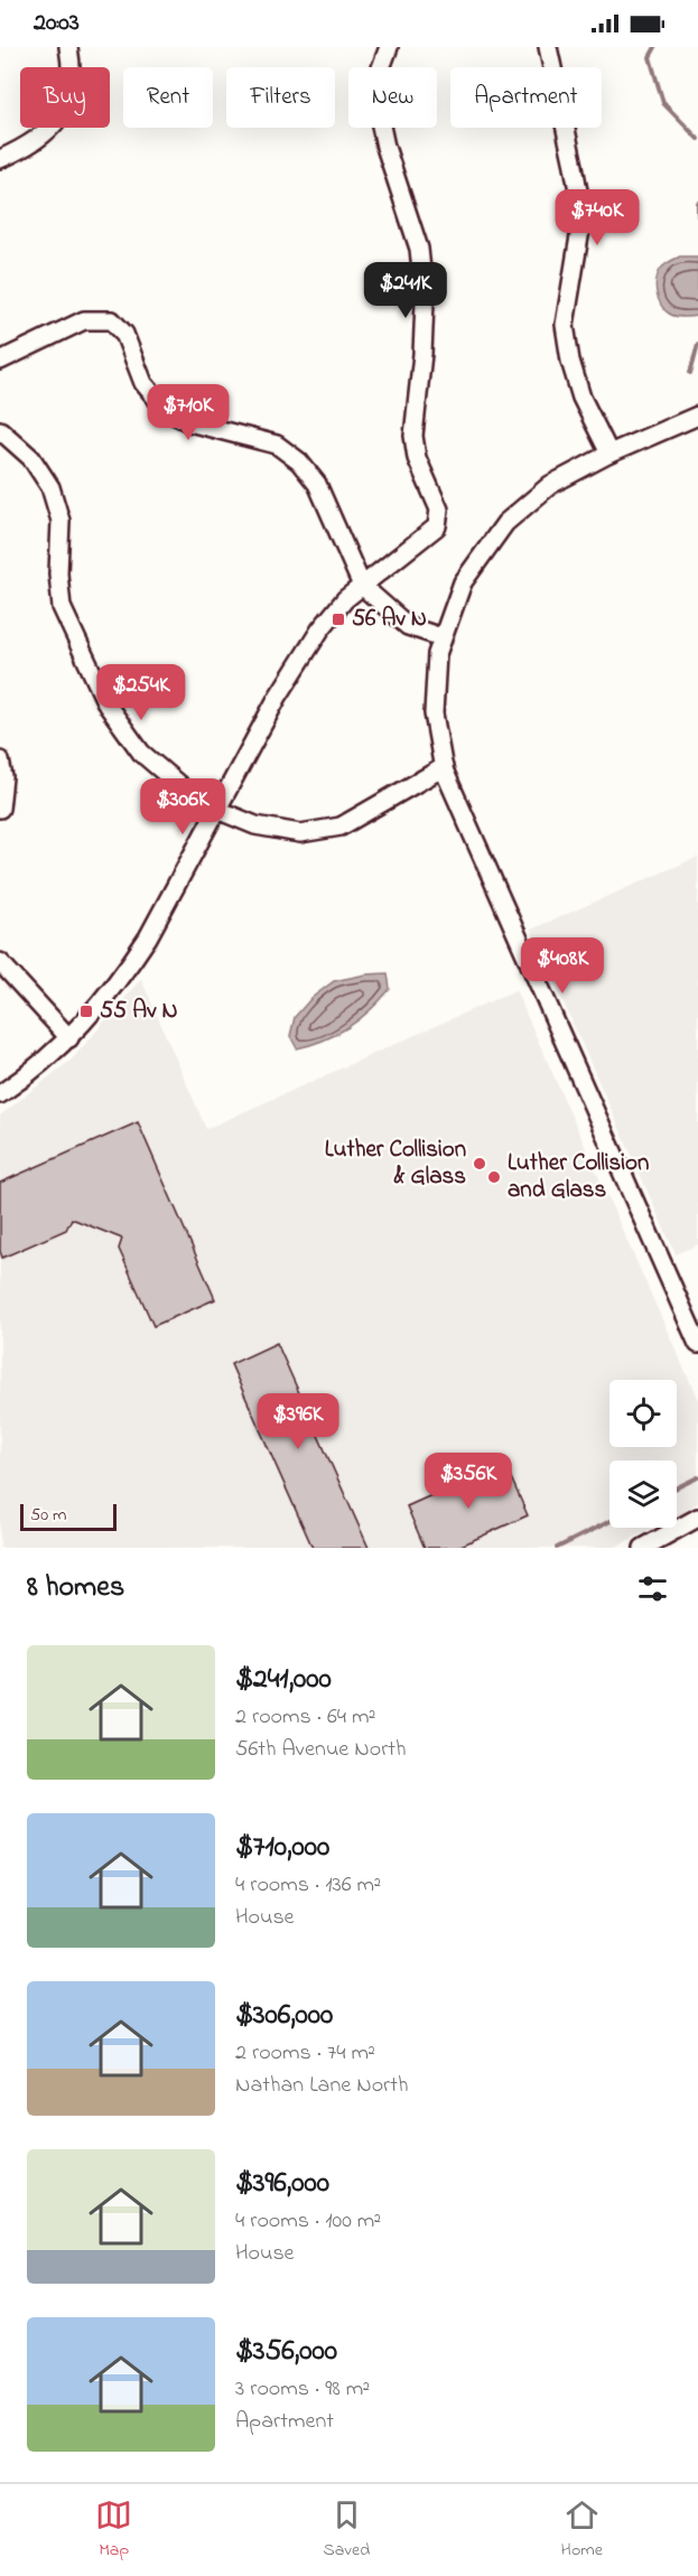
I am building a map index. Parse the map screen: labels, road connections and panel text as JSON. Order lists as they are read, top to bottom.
{
  "places": {
    "transit": ["56 Av N", "55 Av N"],
    "other": ["Luther Collision & Glass", "Luther Collision and Glass"]
  },
  "scale_bar": "50 m",
  "page": {
    "status": "20:03",
    "chip": [
      "Buy",
      "Rent",
      "Filters",
      "New",
      "Apartment"
    ],
    "price": [
      "$740K",
      "$241K",
      "$710K",
      "$254K",
      "$306K",
      "$408K",
      "$396K",
      "$356K"
    ],
    "scale": "50 m",
    "heading": "8 homes",
    "list": [
      {
        "name": "$241,000",
        "note": "2 rooms · 64 m² · 56th Avenue North"
      },
      {
        "name": "$710,000",
        "note": "4 rooms · 136 m² · House"
      },
      {
        "name": "$306,000",
        "note": "2 rooms · 74 m² · Nathan Lane North"
      },
      {
        "name": "$396,000",
        "note": "4 rooms · 100 m² · House"
      },
      {
        "name": "$356,000",
        "note": "3 rooms · 98 m² · Apartment"
      }
    ],
    "tabs": ["Map", "Saved", "Home"]
  }
}
